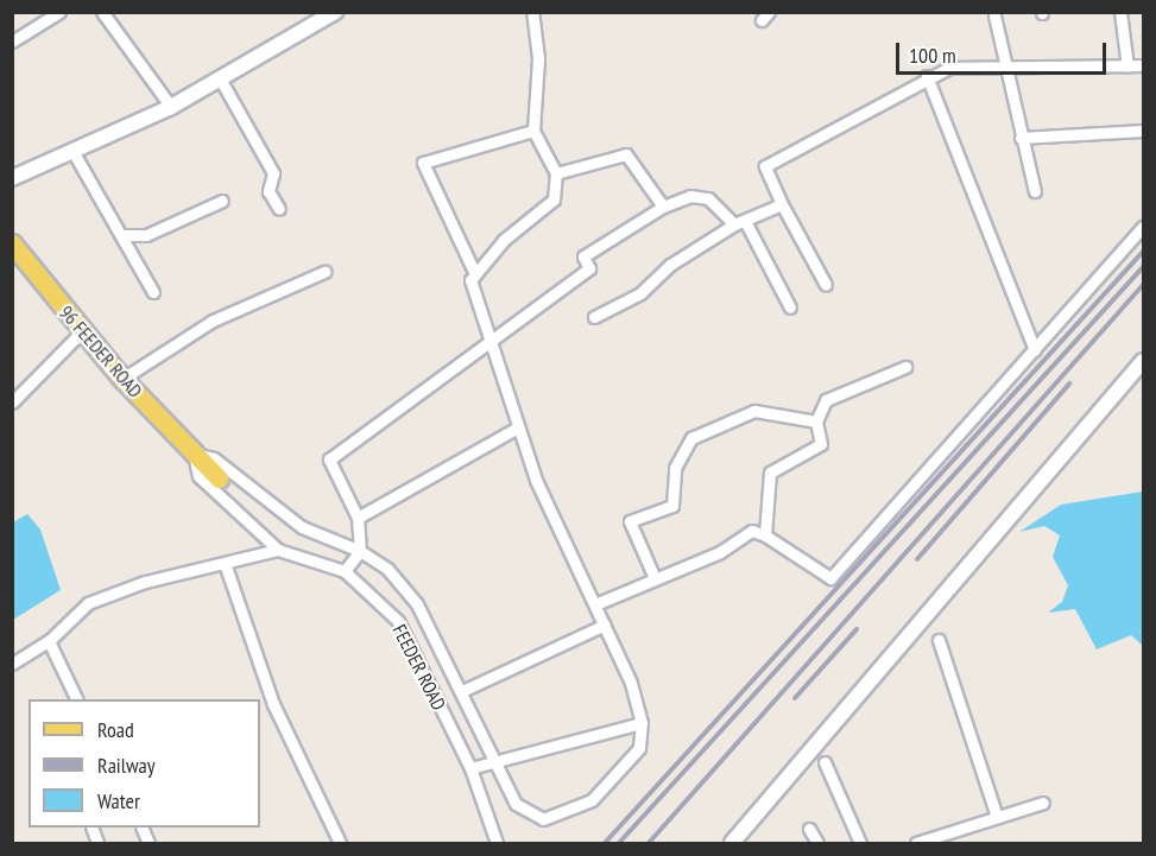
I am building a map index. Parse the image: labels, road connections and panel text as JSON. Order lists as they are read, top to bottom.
{
  "streets": {
    "main road": ["96 FEEDER ROAD"],
    "street": ["FEEDER ROAD"]
  },
  "crossings": [
    ["96 FEEDER ROAD", "FEEDER ROAD"]
  ],
  "legend": ["Road", "Railway", "Water"],
  "scale_bar": "100 m"
}
